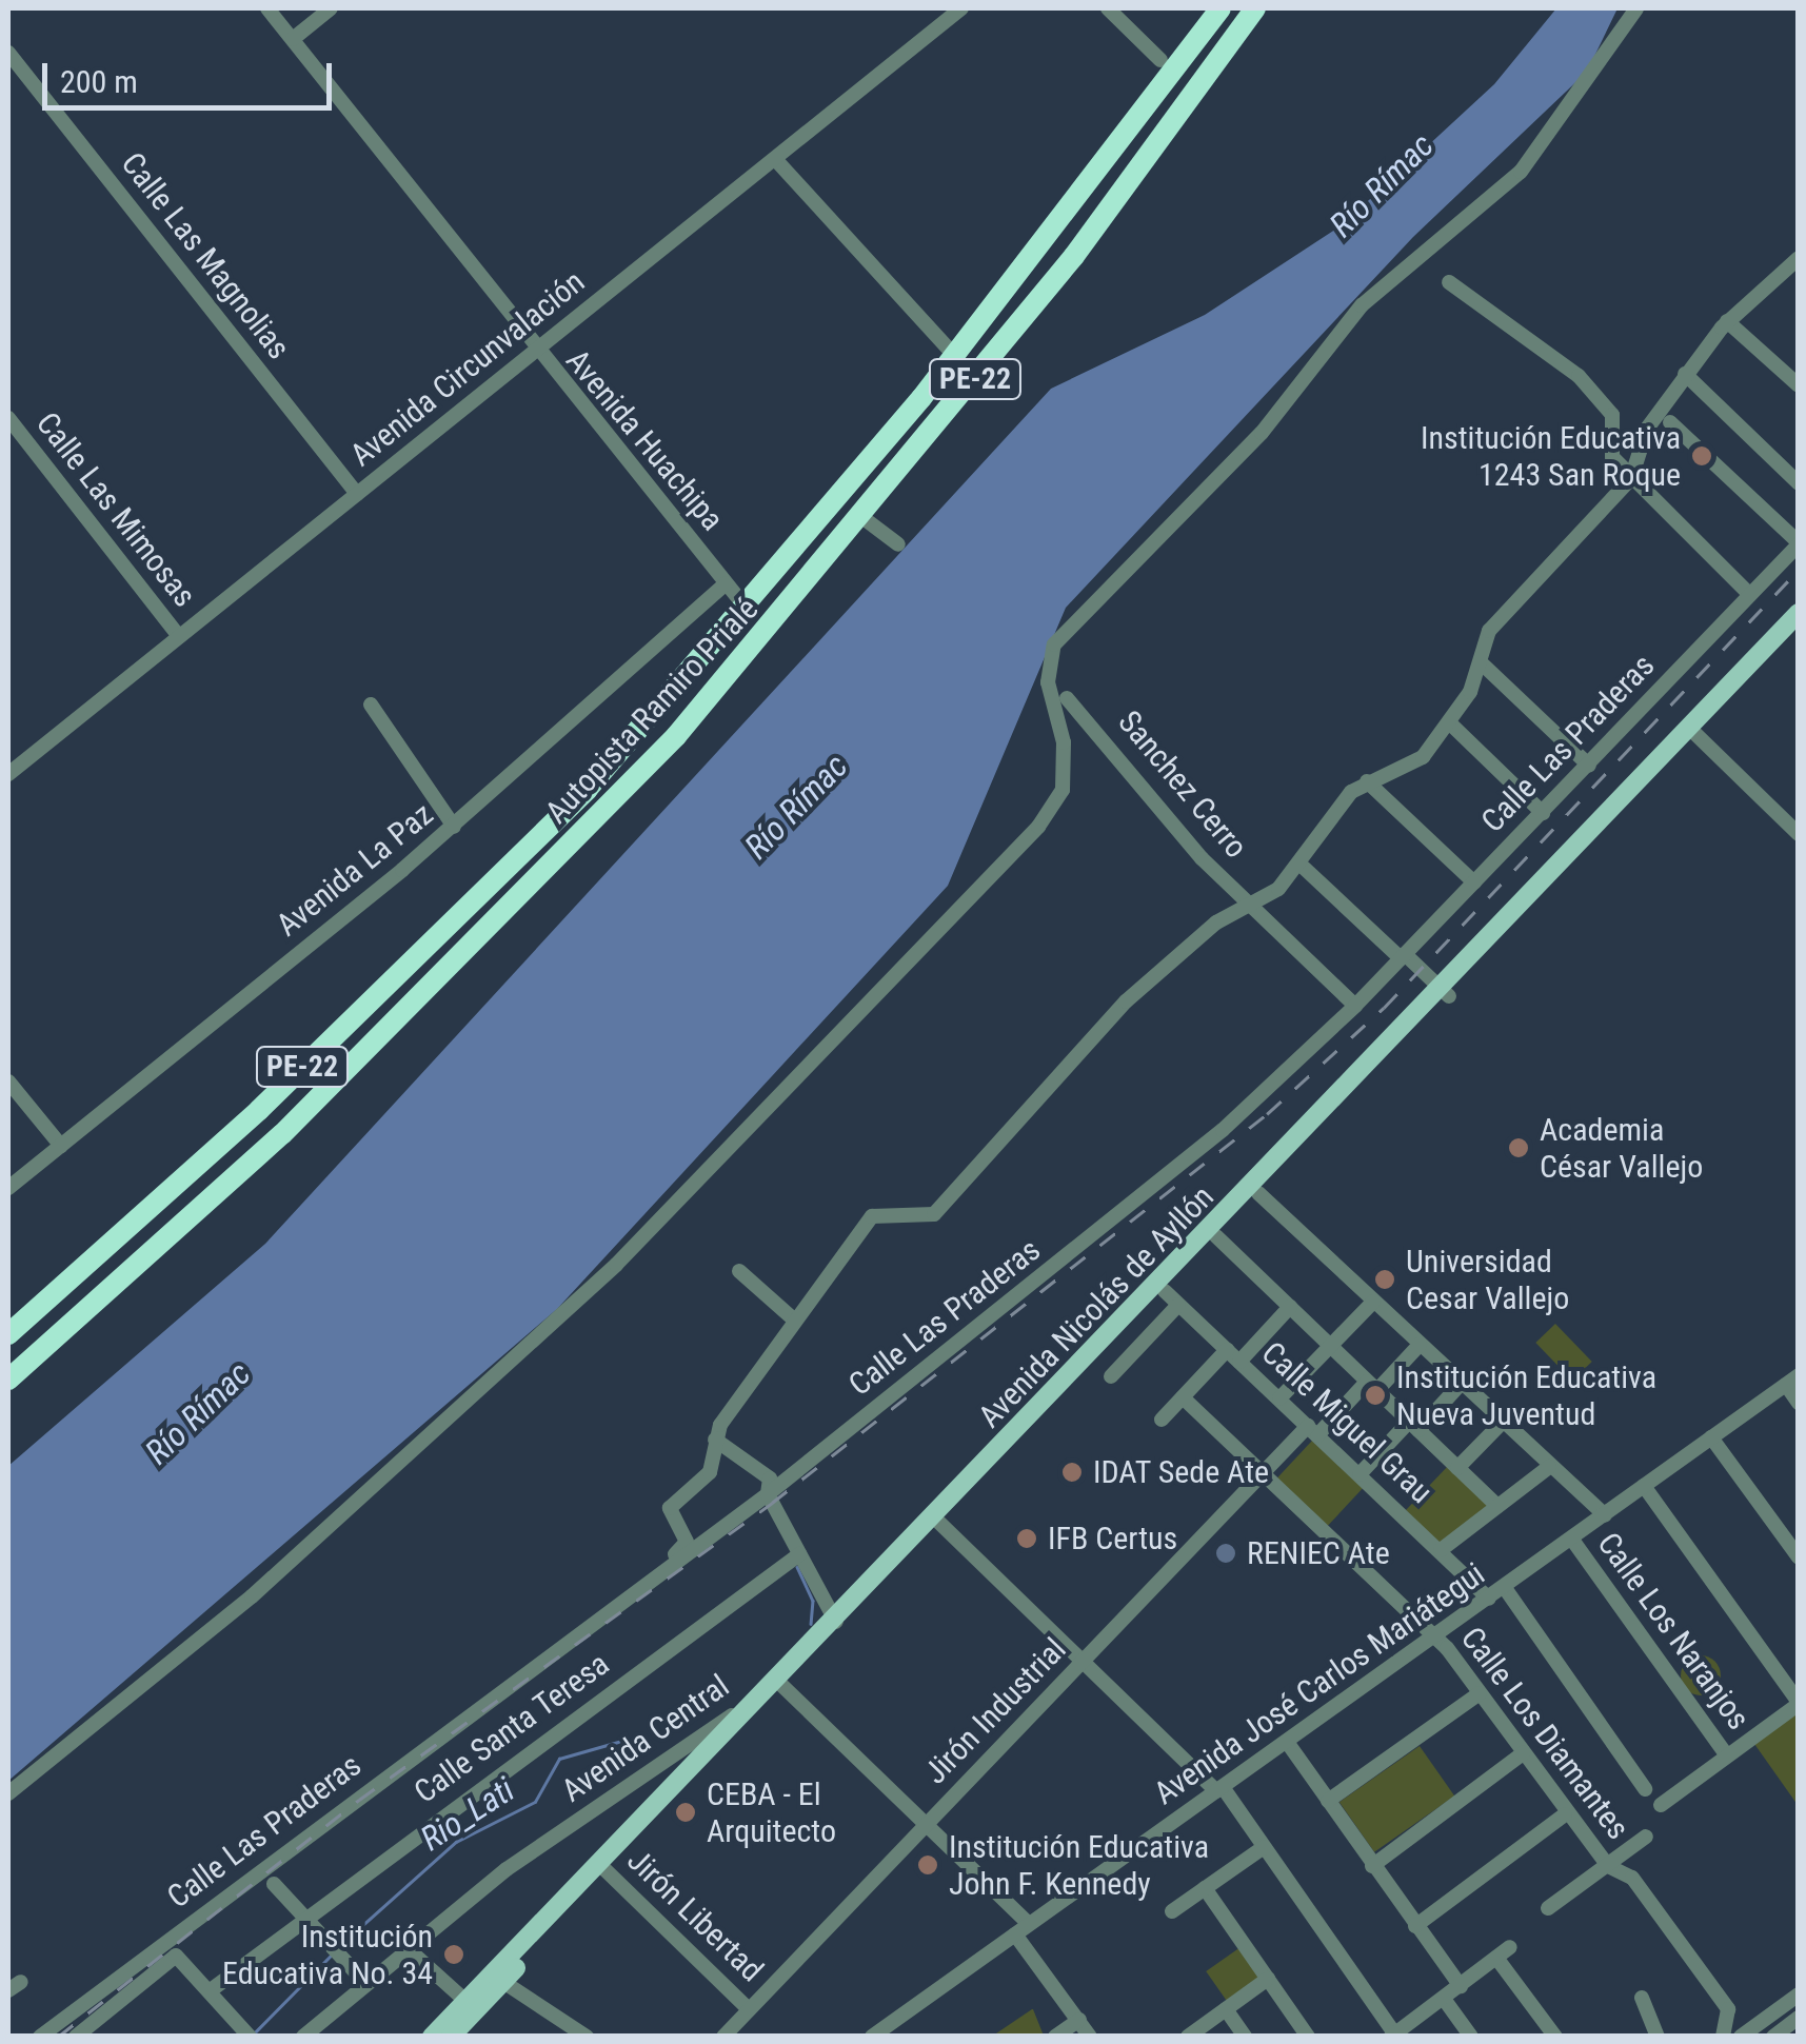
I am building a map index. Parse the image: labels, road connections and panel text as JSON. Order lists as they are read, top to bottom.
{
  "streets": {
    "highway": ["PE-22", "Autopista Ramiro Prialé"],
    "main road": ["Avenida Nicolás de Ayllón"],
    "street": [
      "Calle Las Magnolias",
      "Avenida Circunvalación",
      "Avenida Huachipa",
      "Calle Las Mimosas",
      "Calle Las Praderas",
      "Sanchez Cerro",
      "Avenida La Paz",
      "Calle Miguel Grau",
      "Calle Los Naranjos",
      "Avenida José Carlos Mariátegui",
      "Jirón Industrial",
      "Calle Santa Teresa",
      "Calle Los Diamantes",
      "Avenida Central",
      "Jirón Libertad"
    ]
  },
  "crossings": [
    ["Calle Las Magnolias", "Avenida Circunvalación"],
    ["Avenida Circunvalación", "Avenida Huachipa"],
    ["Avenida Circunvalación", "Calle Las Mimosas"],
    ["Avenida Huachipa", "Autopista Ramiro Prialé"],
    ["Avenida Huachipa", "Avenida La Paz"],
    ["Calle Las Praderas", "Sanchez Cerro"],
    ["Avenida Nicolás de Ayllón", "Calle Miguel Grau"],
    ["Avenida Nicolás de Ayllón", "Avenida Central"],
    ["Avenida Nicolás de Ayllón", "Jirón Libertad"],
    ["Calle Miguel Grau", "Avenida José Carlos Mariátegui"],
    ["Calle Miguel Grau", "Jirón Industrial"],
    ["Calle Los Naranjos", "Avenida José Carlos Mariátegui"],
    ["Avenida José Carlos Mariátegui", "Calle Los Diamantes"],
    ["Jirón Industrial", "Calle Los Diamantes"],
    ["Jirón Industrial", "Jirón Libertad"]
  ],
  "water": ["Río Rímac", "Rio_Lati"],
  "places": [
    "Institución Educativa 1243 San Roque",
    "Academia César Vallejo",
    "Universidad Cesar Vallejo",
    "Institución Educativa Nueva Juventud",
    "IDAT Sede Ate",
    "IFB Certus",
    "RENIEC Ate",
    "CEBA - El Arquitecto",
    "Institución Educativa John F. Kennedy",
    "Institución Educativa No. 34"
  ],
  "scale_bar": "200 m"
}
